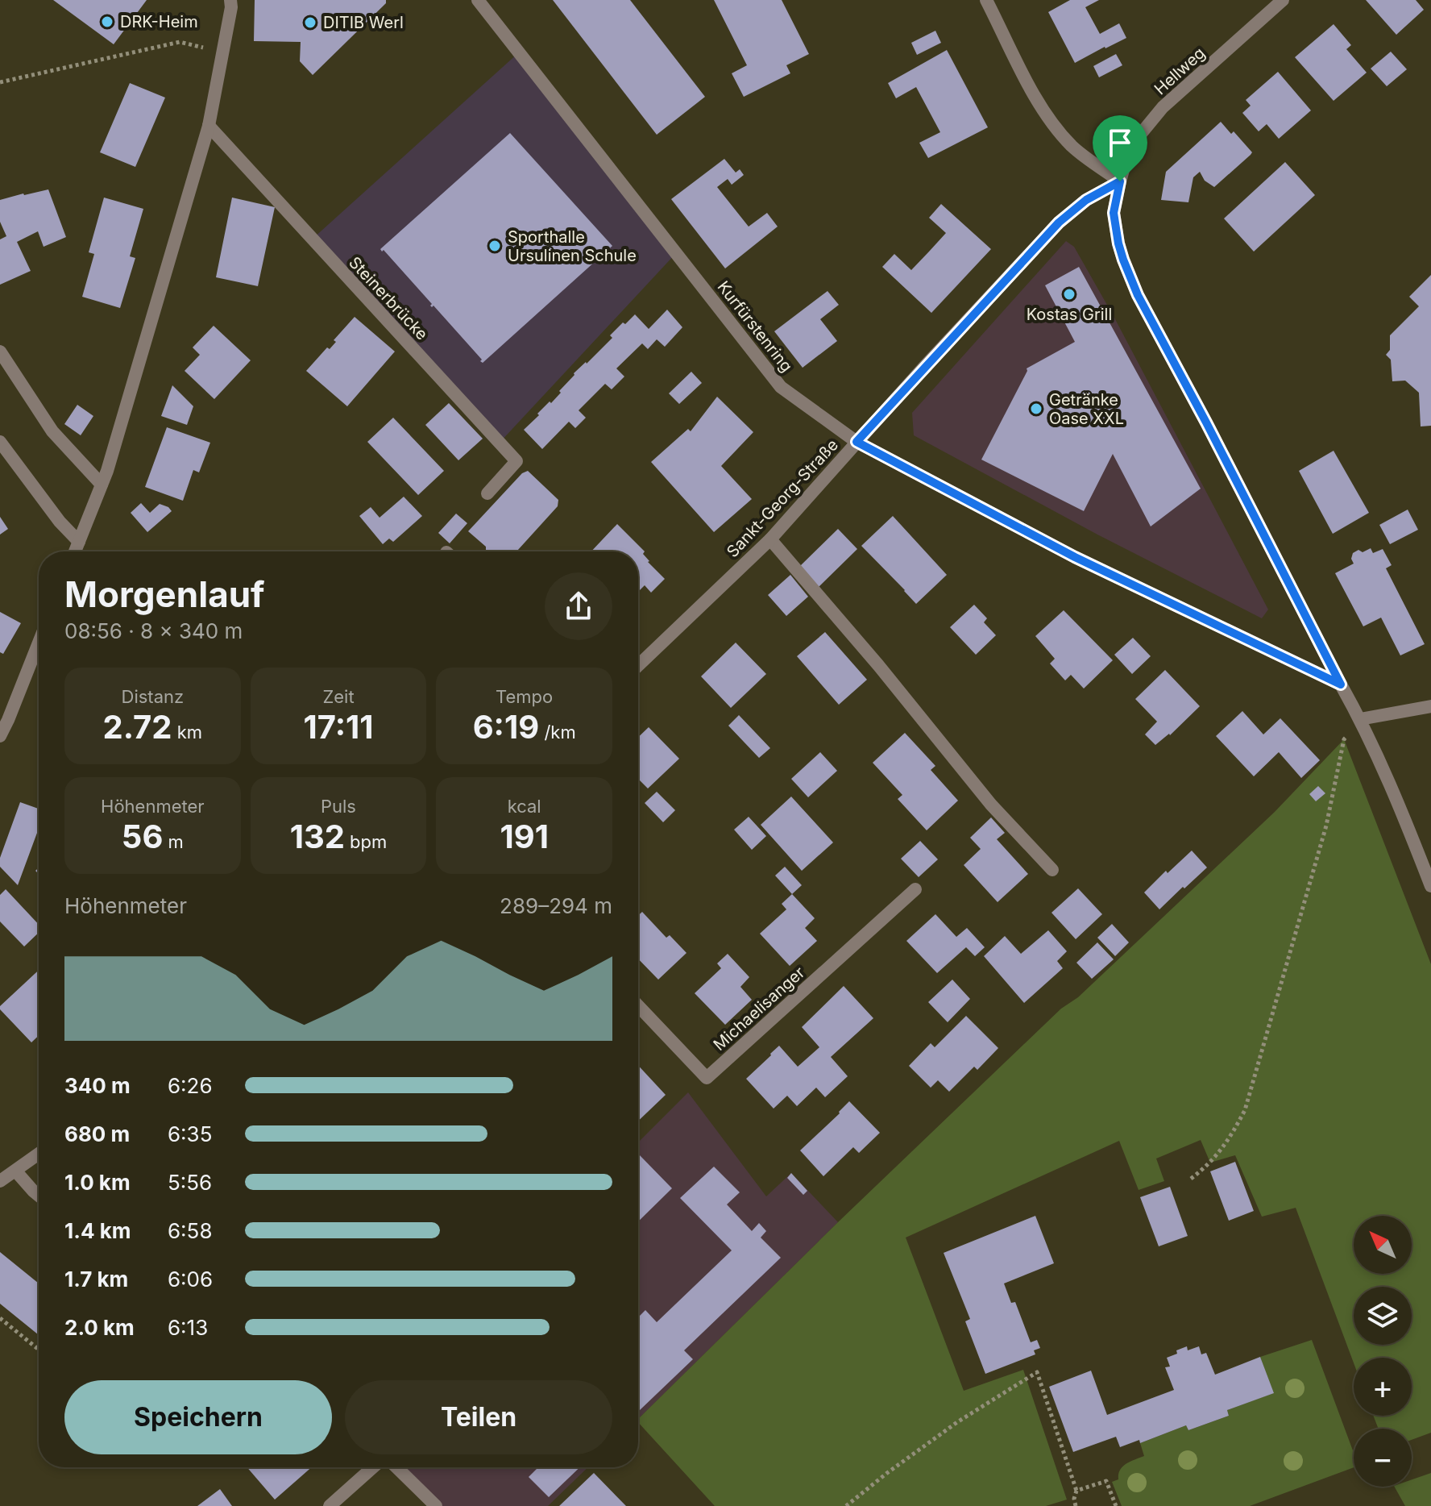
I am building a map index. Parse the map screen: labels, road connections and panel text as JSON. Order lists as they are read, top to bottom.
{
  "streets": {
    "street": [
      "Hellweg",
      "Steinerbrücke",
      "Kurfürstenring",
      "Sankt-Georg-Straße",
      "Michaelisanger"
    ]
  },
  "crossings": [
    ["Hellweg", "Kurfürstenring"],
    ["Hellweg", "Sankt-Georg-Straße"],
    ["Kurfürstenring", "Sankt-Georg-Straße"]
  ],
  "places": [
    "DRK-Heim",
    "DITIB Werl",
    "Sporthalle Ursulinen Schule",
    "Kostas Grill",
    "Getränke Oase XXL"
  ],
  "north": "top left",
  "page": {
    "heading": ["Morgenlauf", "08:56 · 8 × 340 m"],
    "stats": [
      ["Distanz", "2.72 km"],
      ["Zeit", "17:11"],
      ["Tempo", "6:19 /km"],
      ["Höhenmeter", "56 m"],
      ["Puls", "132 bpm"],
      ["kcal", "191"]
    ],
    "chart": ["Höhenmeter", "289–294 m"],
    "list": [
      {
        "name": "340 m",
        "note": "6:26"
      },
      {
        "name": "680 m",
        "note": "6:35"
      },
      {
        "name": "1.0 km",
        "note": "5:56"
      },
      {
        "name": "1.4 km",
        "note": "6:58"
      },
      {
        "name": "1.7 km",
        "note": "6:06"
      },
      {
        "name": "2.0 km",
        "note": "6:13"
      }
    ],
    "map_buttons": ["+", "−"],
    "buttons": ["Speichern", "Teilen"]
  }
}
